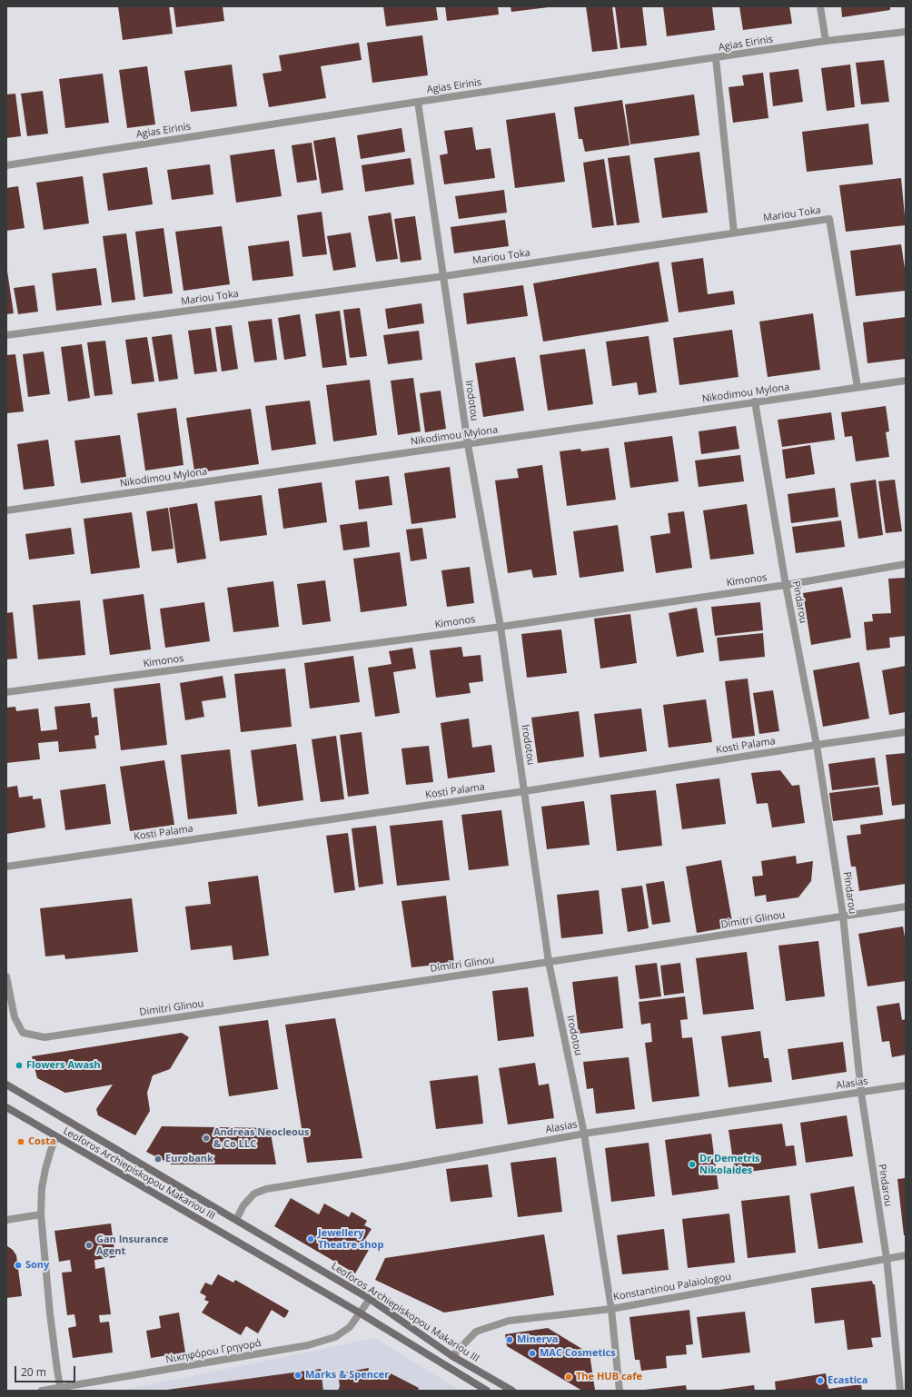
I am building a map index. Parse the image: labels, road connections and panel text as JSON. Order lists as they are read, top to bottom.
{
  "streets": {
    "main road": ["Leoforos Archiepiskopou Makariou III"],
    "street": [
      "Agias Eirinis",
      "Mariou Toka",
      "Nikodimou Mylona",
      "Irodotou",
      "Kimonos",
      "Pindarou",
      "Kosti Palama",
      "Dimitri Glinou",
      "Alasias",
      "Konstantinou Palaiologou",
      "Νικηφόρου Γρηγορά"
    ]
  },
  "crossings": [
    ["Agias Eirinis", "Irodotou"],
    ["Mariou Toka", "Nikodimou Mylona"],
    ["Mariou Toka", "Irodotou"],
    ["Nikodimou Mylona", "Irodotou"],
    ["Nikodimou Mylona", "Pindarou"],
    ["Irodotou", "Kimonos"],
    ["Irodotou", "Kosti Palama"],
    ["Irodotou", "Dimitri Glinou"],
    ["Irodotou", "Alasias"],
    ["Irodotou", "Konstantinou Palaiologou"],
    ["Kimonos", "Pindarou"],
    ["Pindarou", "Kosti Palama"],
    ["Pindarou", "Dimitri Glinou"],
    ["Pindarou", "Alasias"],
    ["Pindarou", "Konstantinou Palaiologou"],
    ["Alasias", "Leoforos Archiepiskopou Makariou III"],
    ["Leoforos Archiepiskopou Makariou III", "Konstantinou Palaiologou"],
    ["Leoforos Archiepiskopou Makariou III", "Νικηφόρου Γρηγορά"]
  ],
  "places": [
    "Flowers Awash",
    "Andreas Neocleous & Co LLC",
    "Costa",
    "Eurobank",
    "Dr Demetris Nikolaides",
    "Jewellery Theatre shop",
    "Gan Insurance Agent",
    "Sony",
    "Minerva",
    "MAC Cosmetics",
    "Marks & Spencer",
    "The HUB cafe",
    "Ecastica"
  ],
  "scale_bar": "20 m"
}
